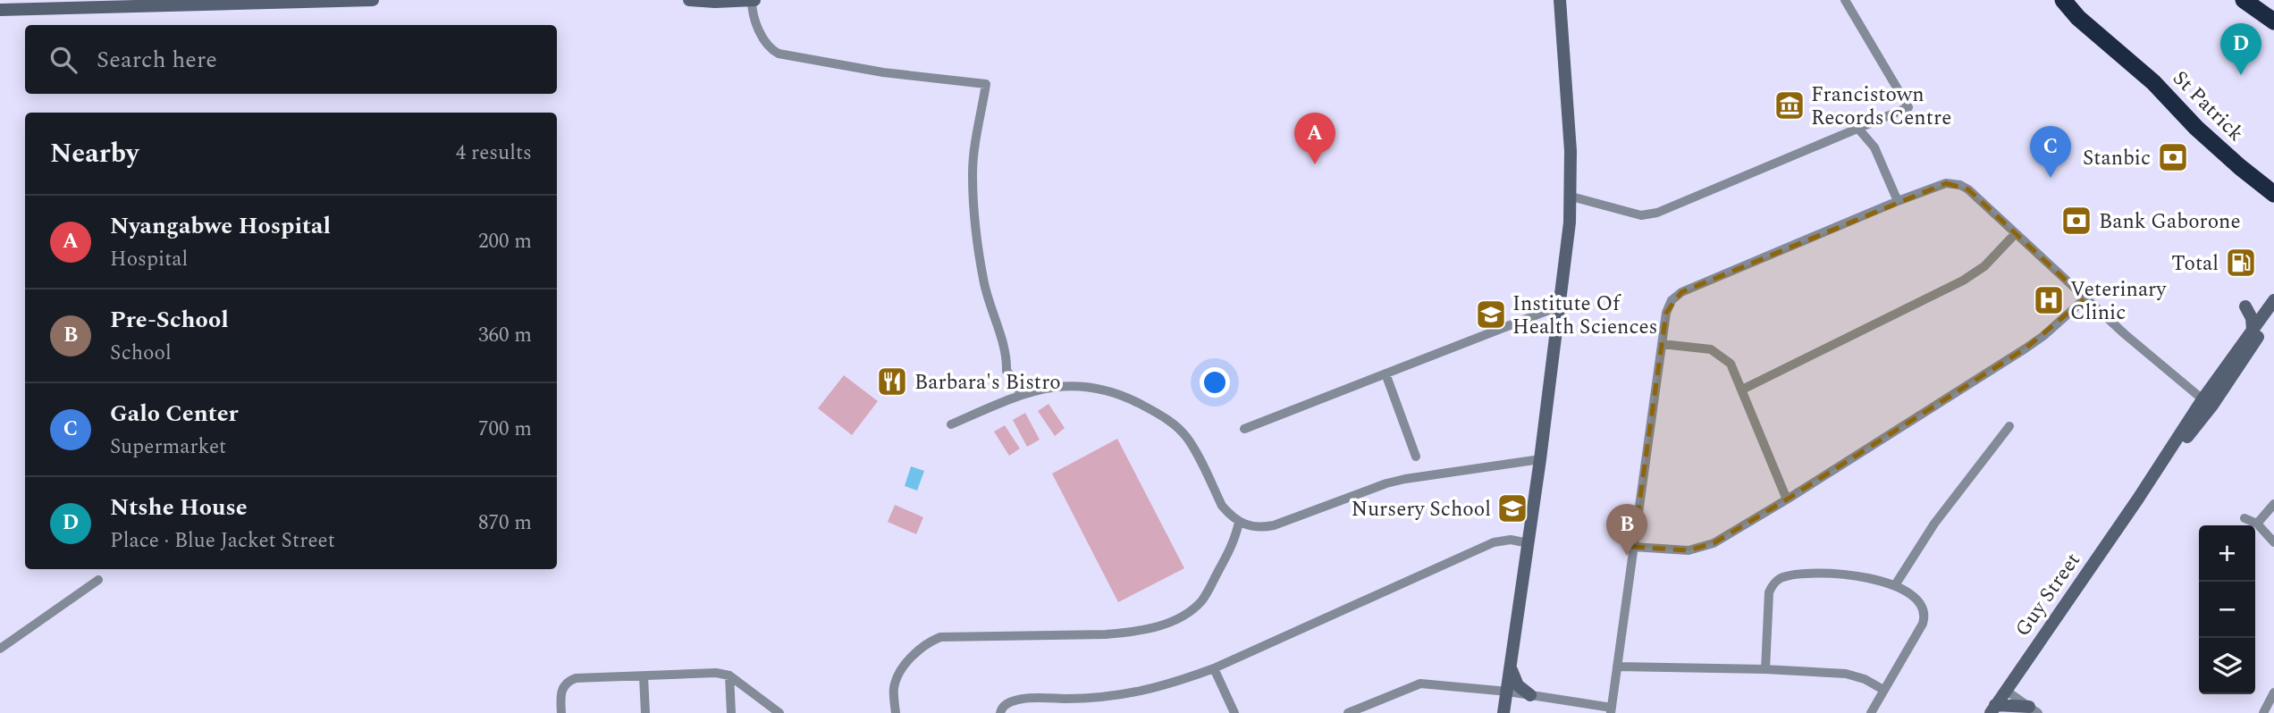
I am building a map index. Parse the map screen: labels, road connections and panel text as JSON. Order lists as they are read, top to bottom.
{
  "streets": {
    "highway": ["St Patrick"],
    "street": ["Guy Street"]
  },
  "places": {
    "museum": ["Francistown Records Centre"],
    "bank": ["Stanbic", "Bank Gaborone"],
    "fuel station": ["Total"],
    "hospital": ["Veterinary Clinic"],
    "school or university": ["Institute Of Health Sciences", "Nursery School"],
    "restaurant": ["Barbara's Bistro"]
  },
  "page": {
    "pins": [
      "D",
      "A",
      "C",
      "B"
    ],
    "search": "Search here",
    "heading": ["Nearby", "4 results"],
    "list": [
      {
        "mark": "A",
        "name": "Nyangabwe Hospital",
        "note": "Hospital",
        "value": "200 m"
      },
      {
        "mark": "B",
        "name": "Pre-School",
        "note": "School",
        "value": "360 m"
      },
      {
        "mark": "C",
        "name": "Galo Center",
        "note": "Supermarket",
        "value": "700 m"
      },
      {
        "mark": "D",
        "name": "Ntshe House",
        "note": "Place · Blue Jacket Street",
        "value": "870 m"
      }
    ],
    "map_buttons": ["+", "−"]
  }
}
